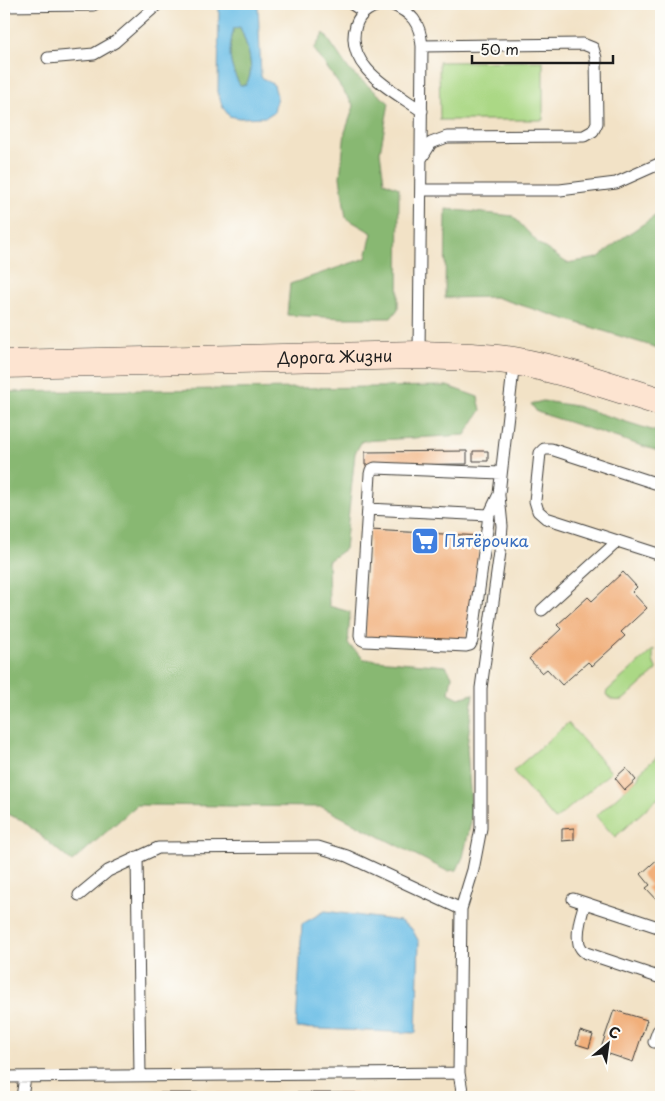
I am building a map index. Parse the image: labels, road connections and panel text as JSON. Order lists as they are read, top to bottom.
{
  "streets": {
    "main road": ["Дорога Жизни"]
  },
  "places": {
    "supermarket": ["Пятёрочка"]
  },
  "scale_bar": "50 m",
  "north": "top right"
}
